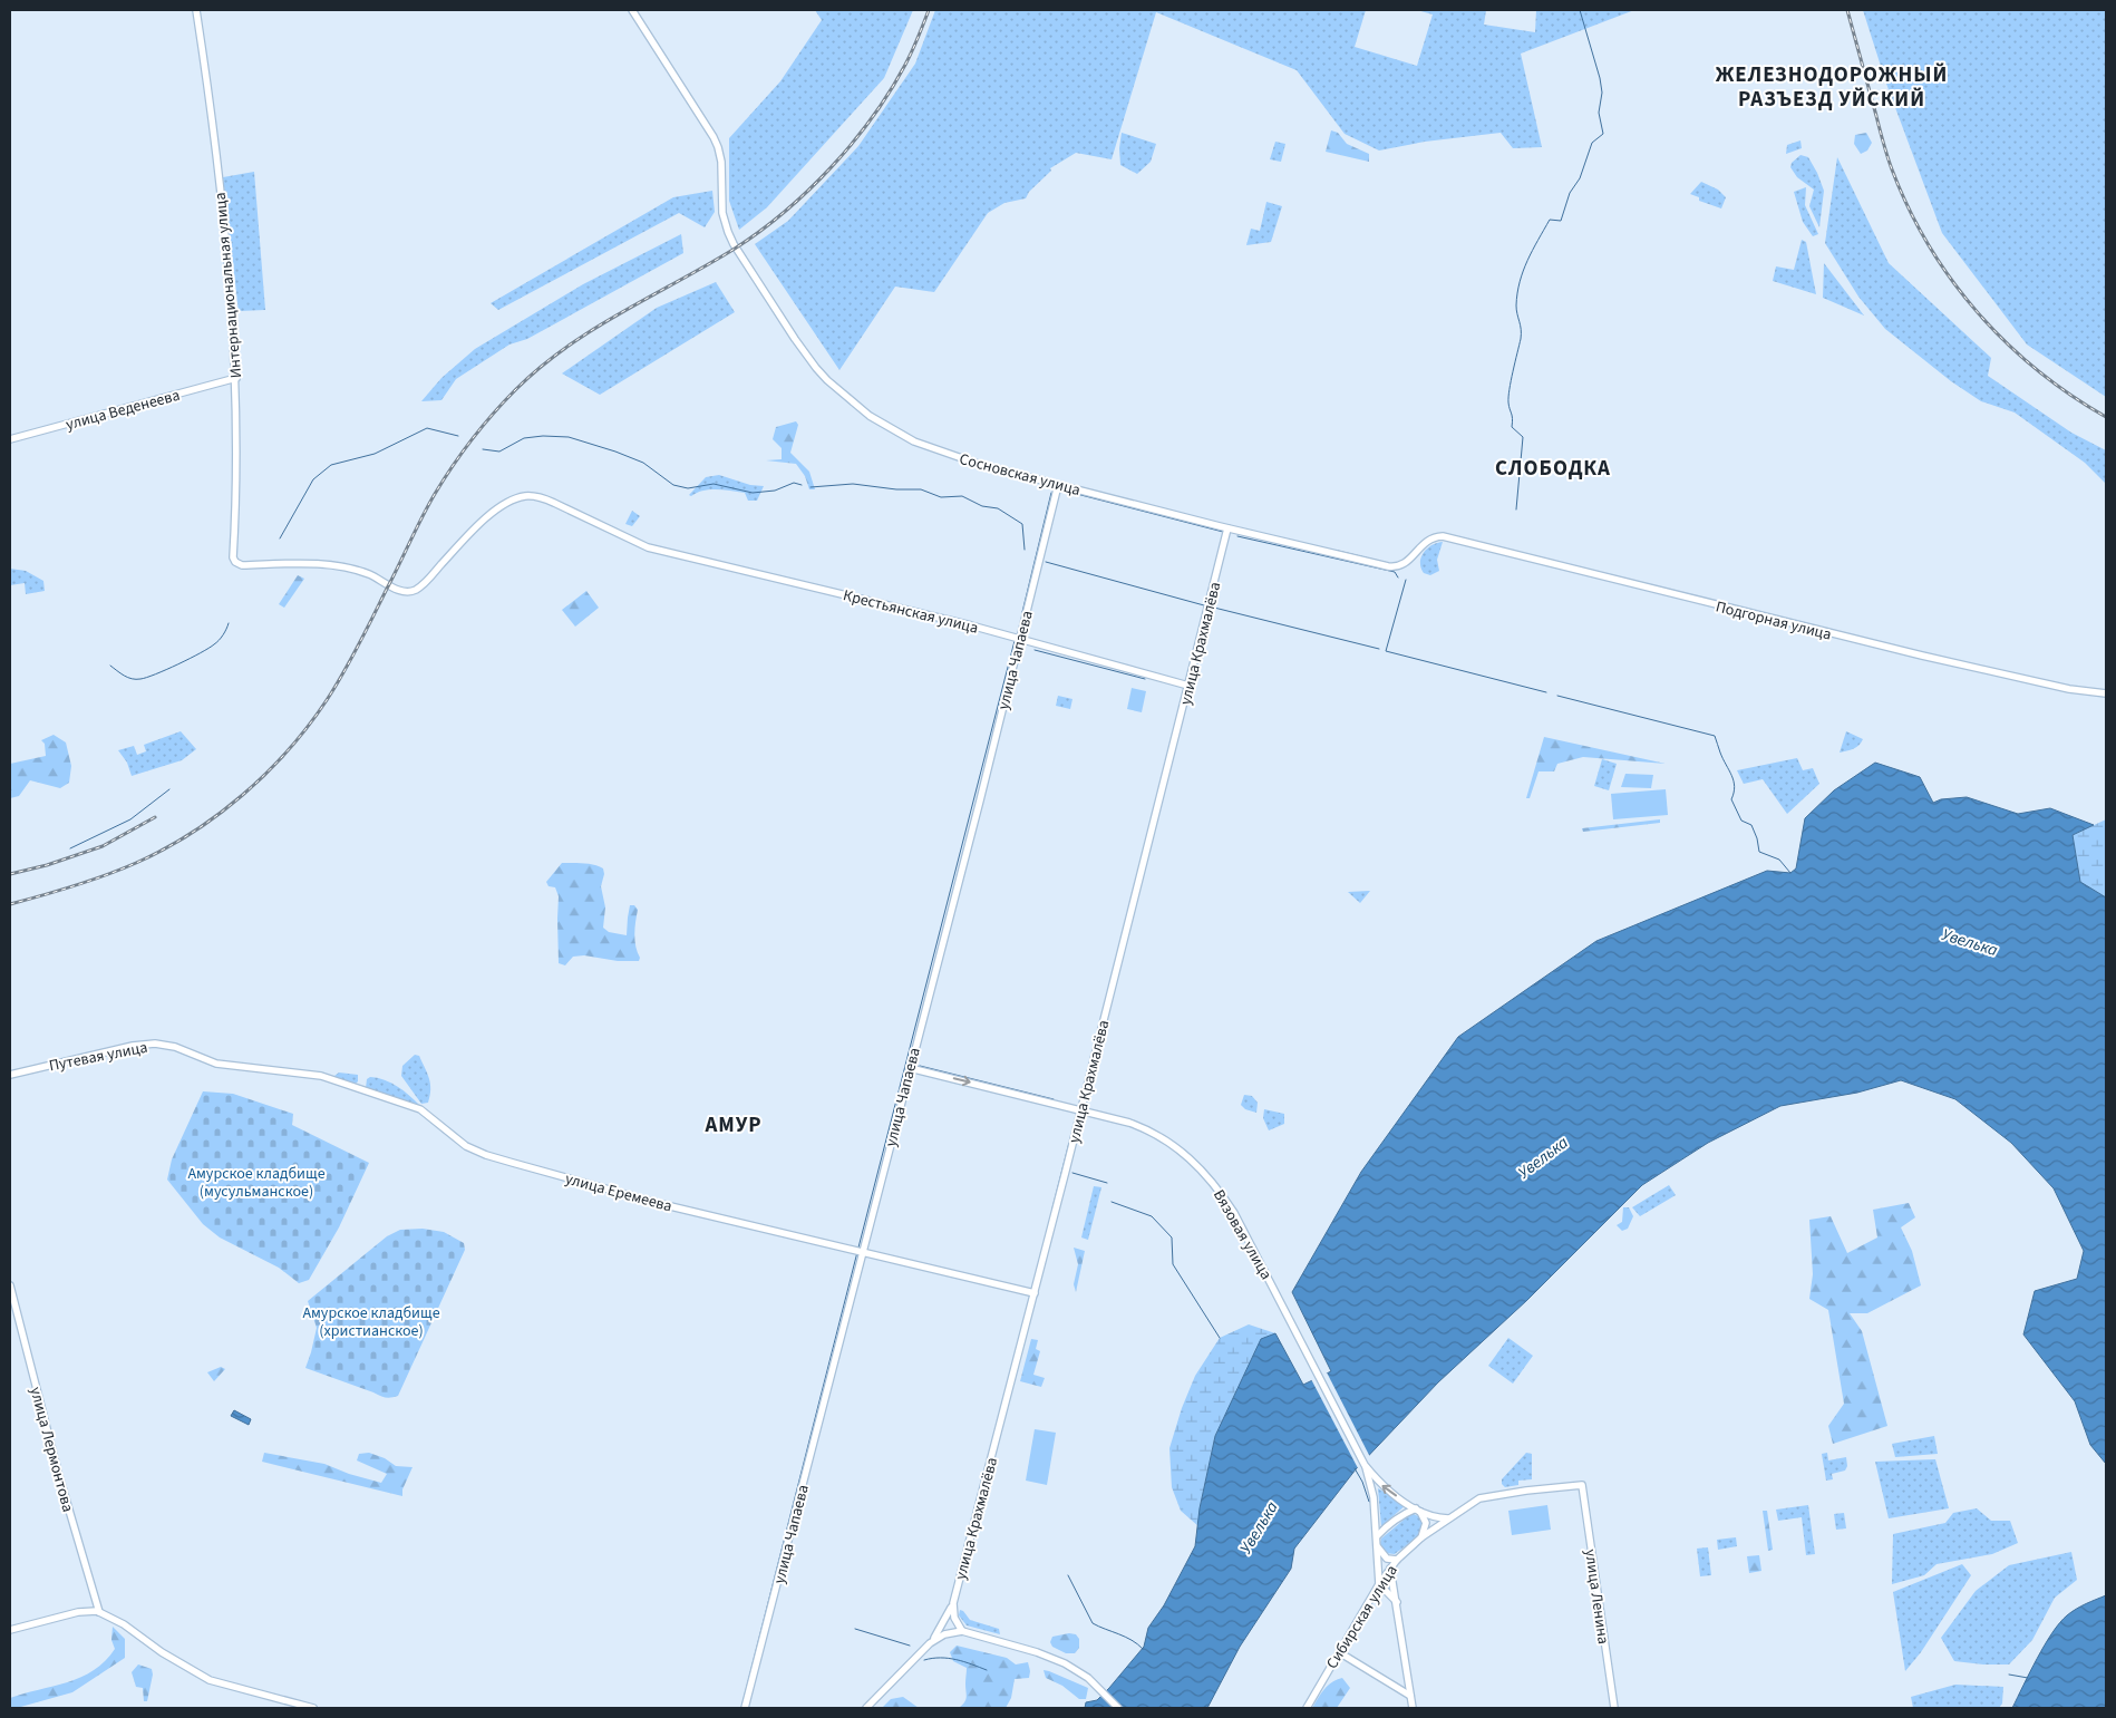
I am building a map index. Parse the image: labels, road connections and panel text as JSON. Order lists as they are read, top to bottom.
{
  "streets": {
    "street": [
      "Интернациональная улица",
      "улица Веденеева",
      "Сосновская улица",
      "Крестьянская улица",
      "Подгорная улица",
      "улица Крахмалёва",
      "улица Чапаева",
      "Путевая улица",
      "улица Еремеева",
      "Вязовая улица",
      "улица Лермонтова",
      "улица Ленина",
      "Сибирская улица"
    ]
  },
  "crossings": [
    ["Интернациональная улица", "улица Веденеева"],
    ["Интернациональная улица", "Крестьянская улица"],
    ["Сосновская улица", "Подгорная улица"],
    ["Сосновская улица", "улица Крахмалёва"],
    ["Сосновская улица", "улица Чапаева"],
    ["Крестьянская улица", "улица Крахмалёва"],
    ["Крестьянская улица", "улица Чапаева"],
    ["улица Крахмалёва", "улица Еремеева"],
    ["улица Крахмалёва", "Вязовая улица"],
    ["улица Чапаева", "улица Еремеева"],
    ["улица Чапаева", "Вязовая улица"],
    ["Путевая улица", "улица Еремеева"],
    ["улица Ленина", "Сибирская улица"]
  ],
  "districts": ["ЖЕЛЕЗНОДОРОЖНЫЙ РАЗЪЕЗД УЙСКИЙ", "СЛОБОДКА", "АМУР"],
  "water": ["Увелька"],
  "parks": ["Амурское кладбище (мусульманское)", "Амурское кладбище (христианское)"]
}
